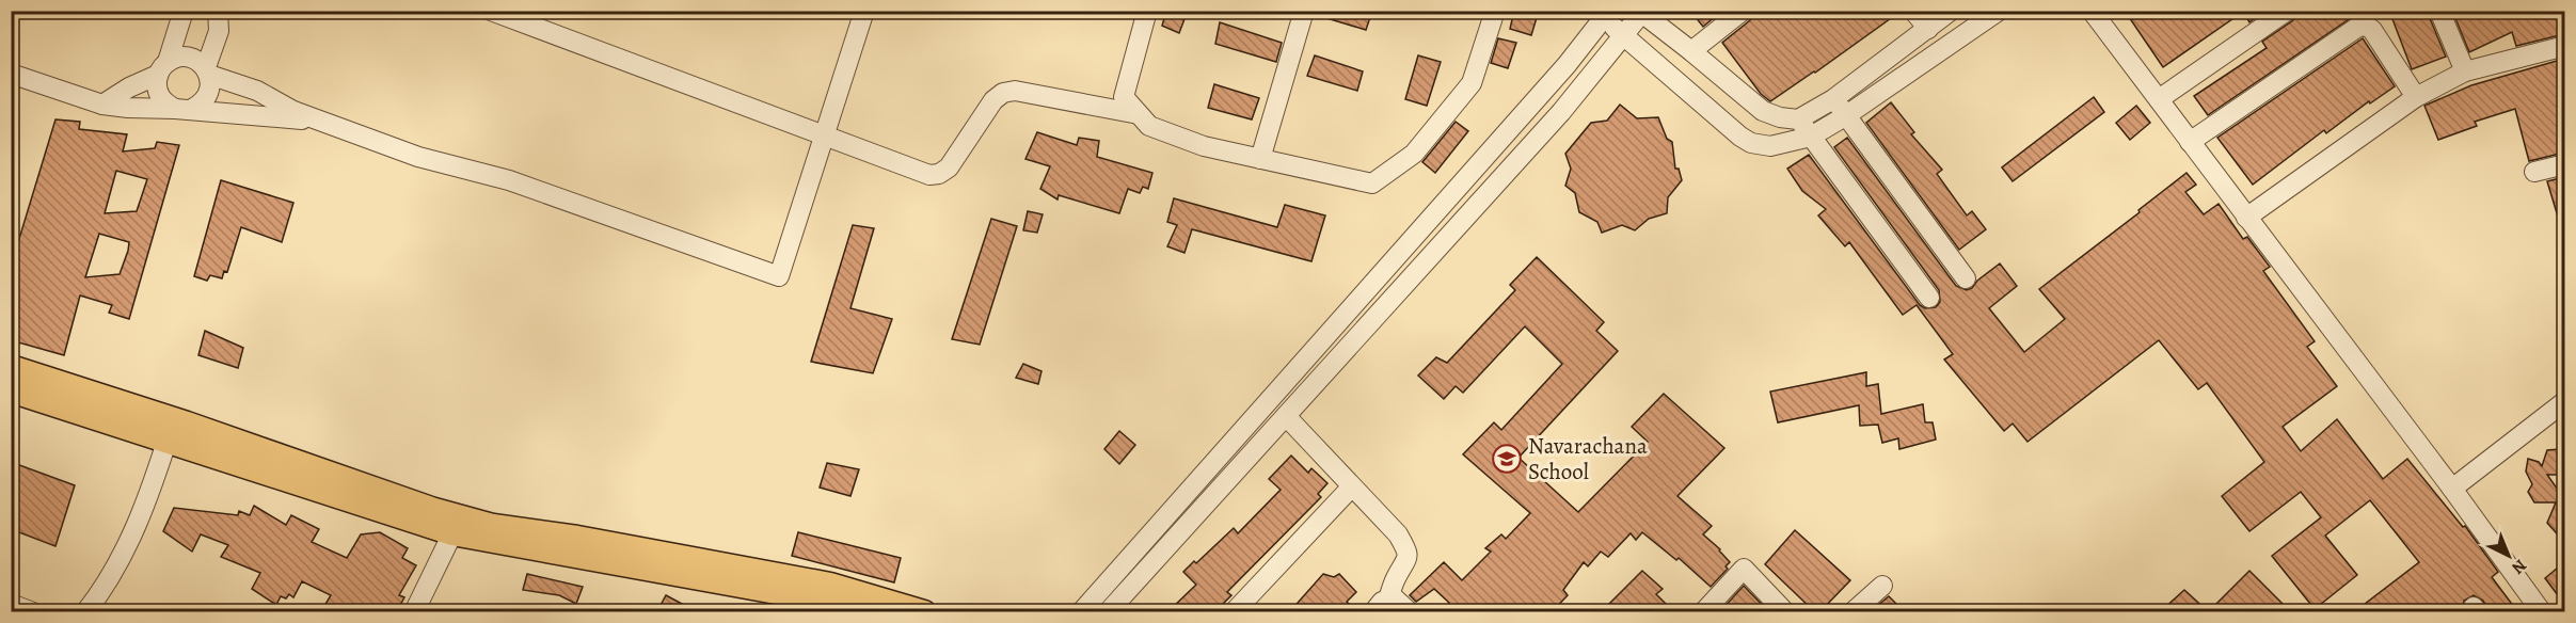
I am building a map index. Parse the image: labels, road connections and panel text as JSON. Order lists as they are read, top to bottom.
{
  "places": {
    "school or university": ["Navarachana School"]
  },
  "north": "bottom right"
}
